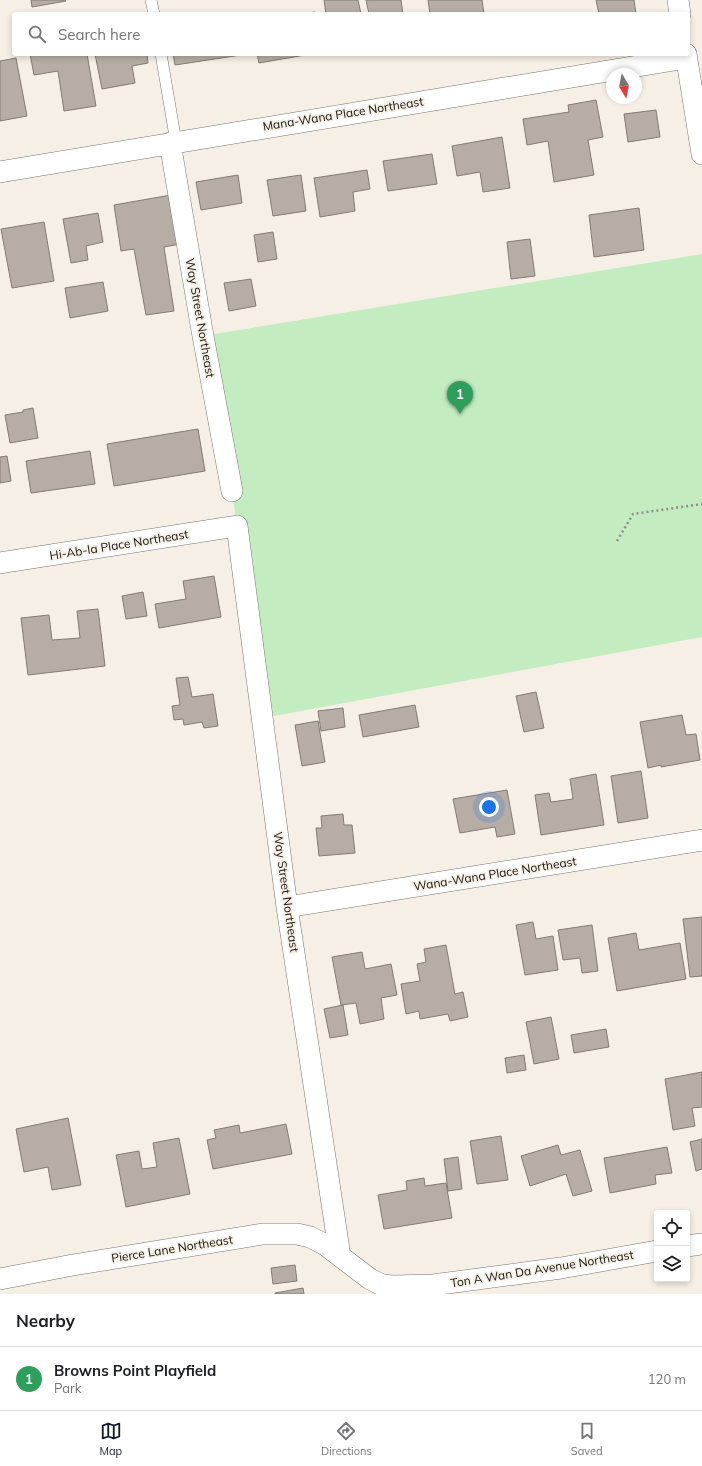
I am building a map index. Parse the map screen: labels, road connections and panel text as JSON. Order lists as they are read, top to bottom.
{
  "streets": {
    "street": [
      "Mana-Wana Place Northeast",
      "Way Street Northeast",
      "Hi-Ab-la Place Northeast",
      "Wana-Wana Place Northeast",
      "Pierce Lane Northeast",
      "Ton A Wan Da Avenue Northeast"
    ]
  },
  "crossings": [
    ["Mana-Wana Place Northeast", "Way Street Northeast"],
    ["Way Street Northeast", "Hi-Ab-la Place Northeast"],
    ["Way Street Northeast", "Wana-Wana Place Northeast"],
    ["Way Street Northeast", "Pierce Lane Northeast"],
    ["Way Street Northeast", "Ton A Wan Da Avenue Northeast"],
    ["Pierce Lane Northeast", "Ton A Wan Da Avenue Northeast"]
  ],
  "north": "bottom",
  "page": {
    "search": "Search here",
    "pins": "1",
    "heading": "Nearby",
    "list": [
      {
        "mark": "1",
        "name": "Browns Point Playfield",
        "note": "Park",
        "value": "120 m"
      }
    ],
    "nav": ["Map", "Directions", "Saved"]
  }
}
